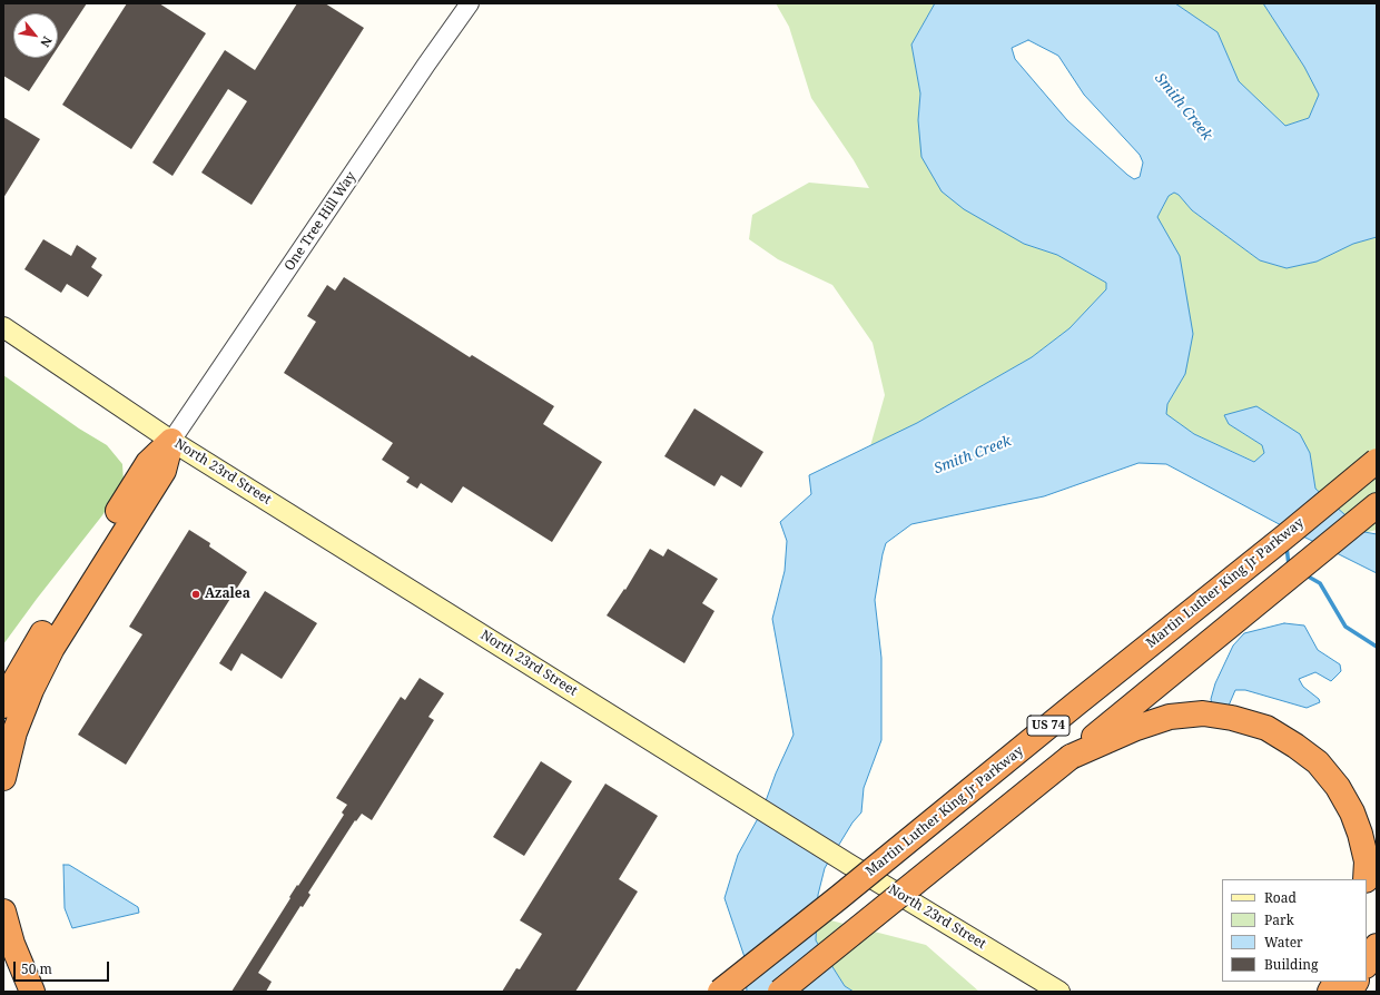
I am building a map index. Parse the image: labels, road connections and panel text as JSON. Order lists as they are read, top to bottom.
{
  "streets": {
    "highway": ["Martin Luther King Jr Parkway", "US 74"],
    "main road": ["North 23rd Street"],
    "street": ["One Tree Hill Way"]
  },
  "crossings": [
    ["One Tree Hill Way", "North 23rd Street"]
  ],
  "water": ["Smith Creek"],
  "places": ["Azalea"],
  "legend": [
    "Road",
    "Park",
    "Water",
    "Building"
  ],
  "scale_bar": "50 m",
  "north": "bottom right"
}
